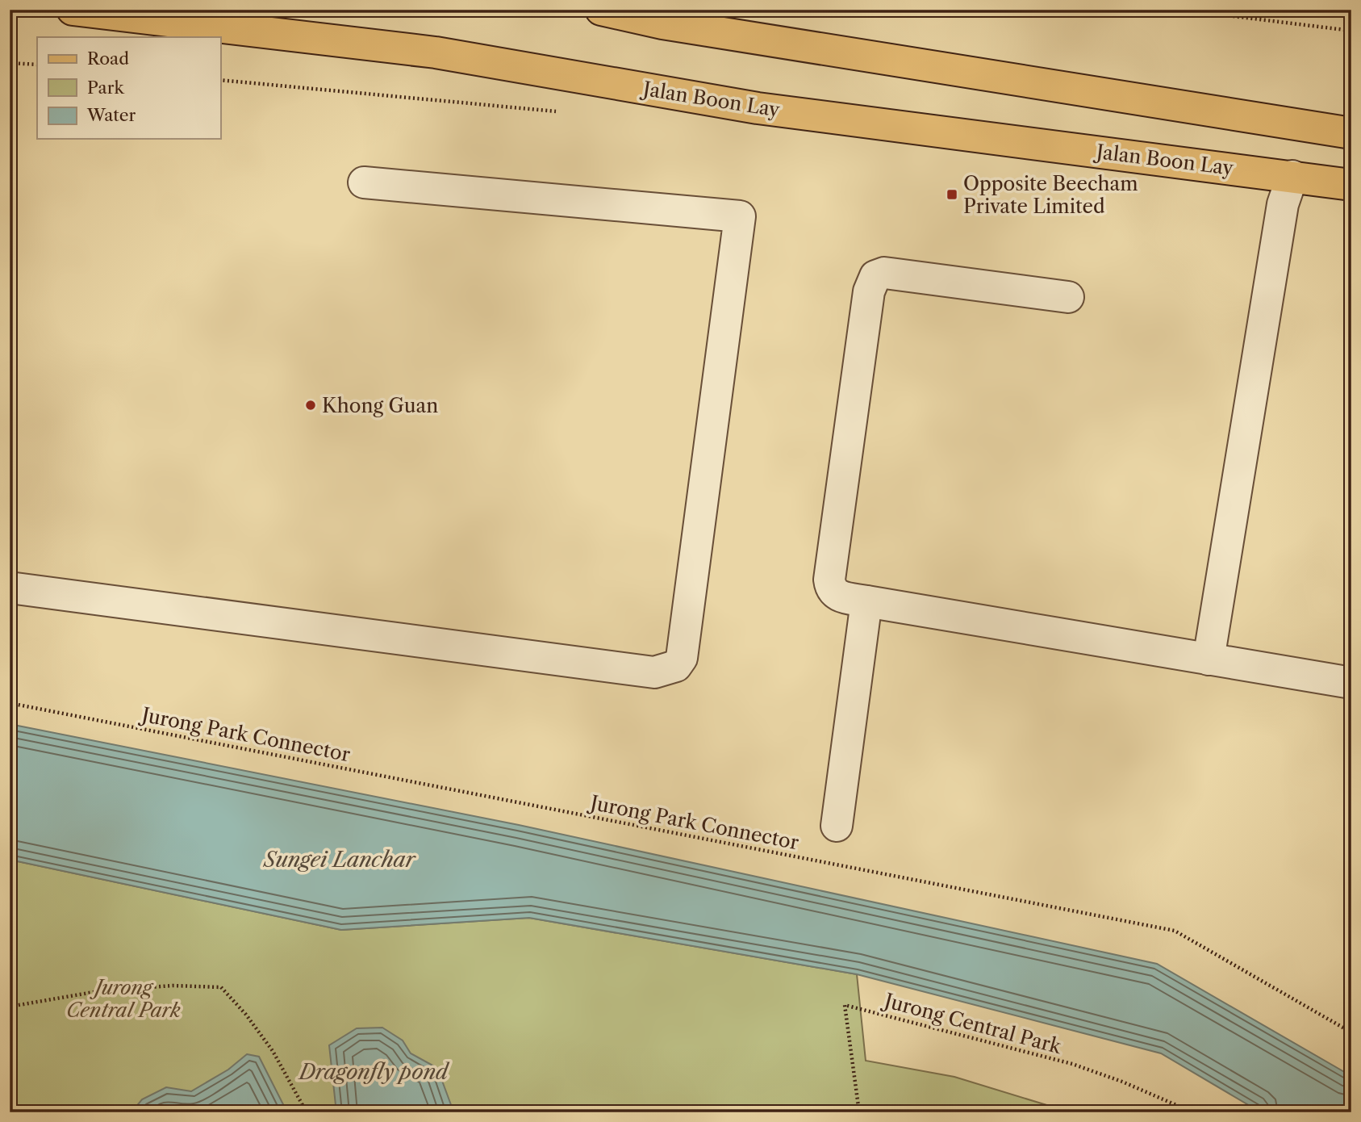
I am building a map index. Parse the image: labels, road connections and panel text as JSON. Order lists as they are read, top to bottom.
{
  "streets": {
    "main road": ["Jalan Boon Lay"],
    "path": ["Jurong Park Connector", "Jurong Central Park"]
  },
  "water": ["Sungei Lanchar", "Dragonfly pond"],
  "parks": ["Jurong Central Park"],
  "places": {
    "transit": ["Opposite Beecham Private Limited"],
    "other": ["Khong Guan"]
  },
  "legend": ["Road", "Park", "Water"]
}
